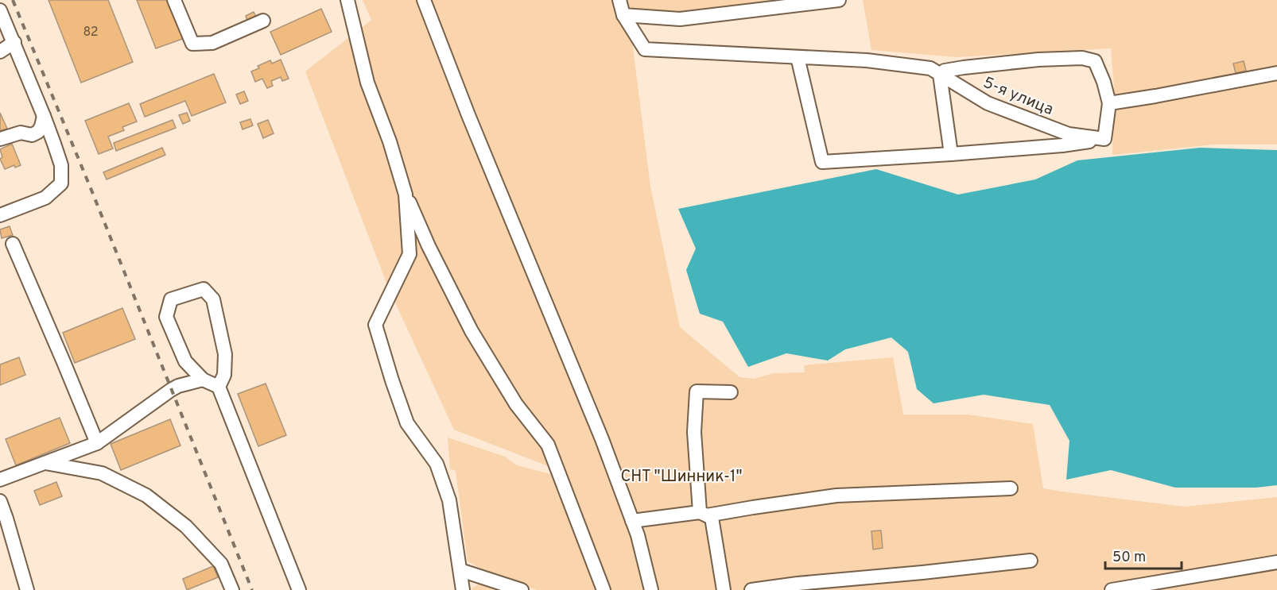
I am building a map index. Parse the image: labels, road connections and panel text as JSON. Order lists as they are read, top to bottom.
{
  "streets": {
    "street": ["5-я улица"]
  },
  "parks": ["СНТ \"Шинник-1\""],
  "house_numbers": ["82"],
  "scale_bar": "50 m"
}
